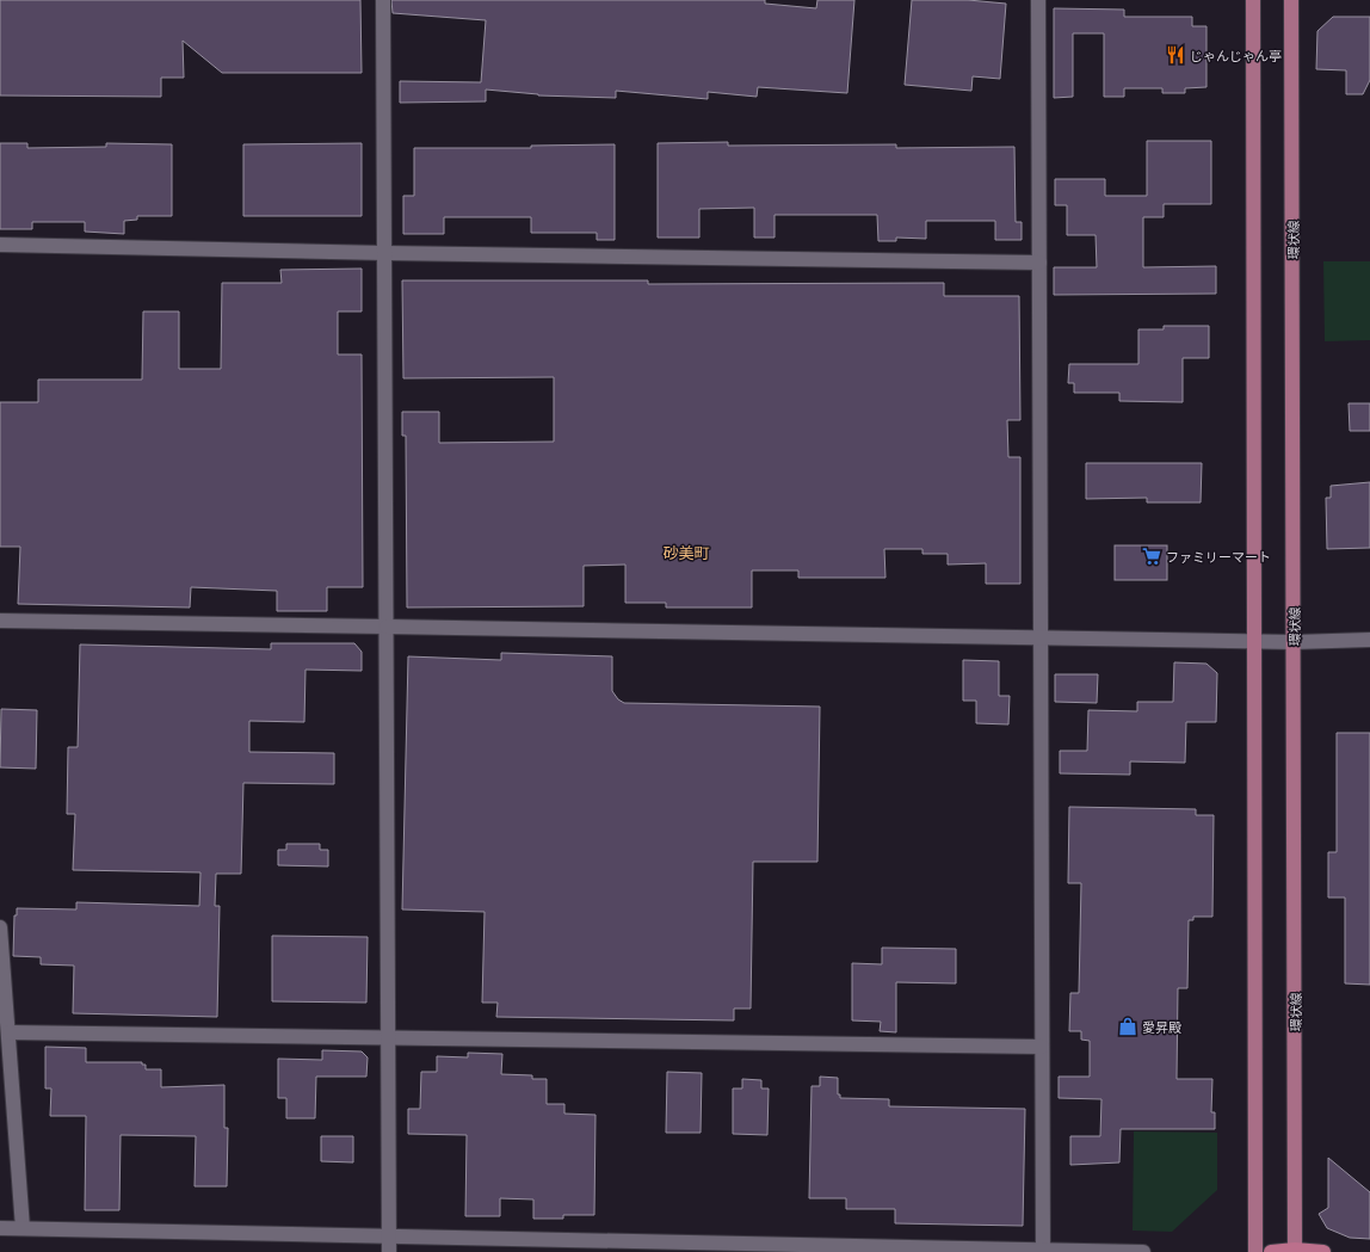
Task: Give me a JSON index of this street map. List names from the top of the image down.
{
  "streets": {
    "main road": ["環状線"]
  },
  "districts": ["砂美町"],
  "places": {
    "restaurant": ["じゃんじゃん亭"],
    "supermarket": ["ファミリーマート"],
    "shop": ["愛昇殿"]
  }
}
